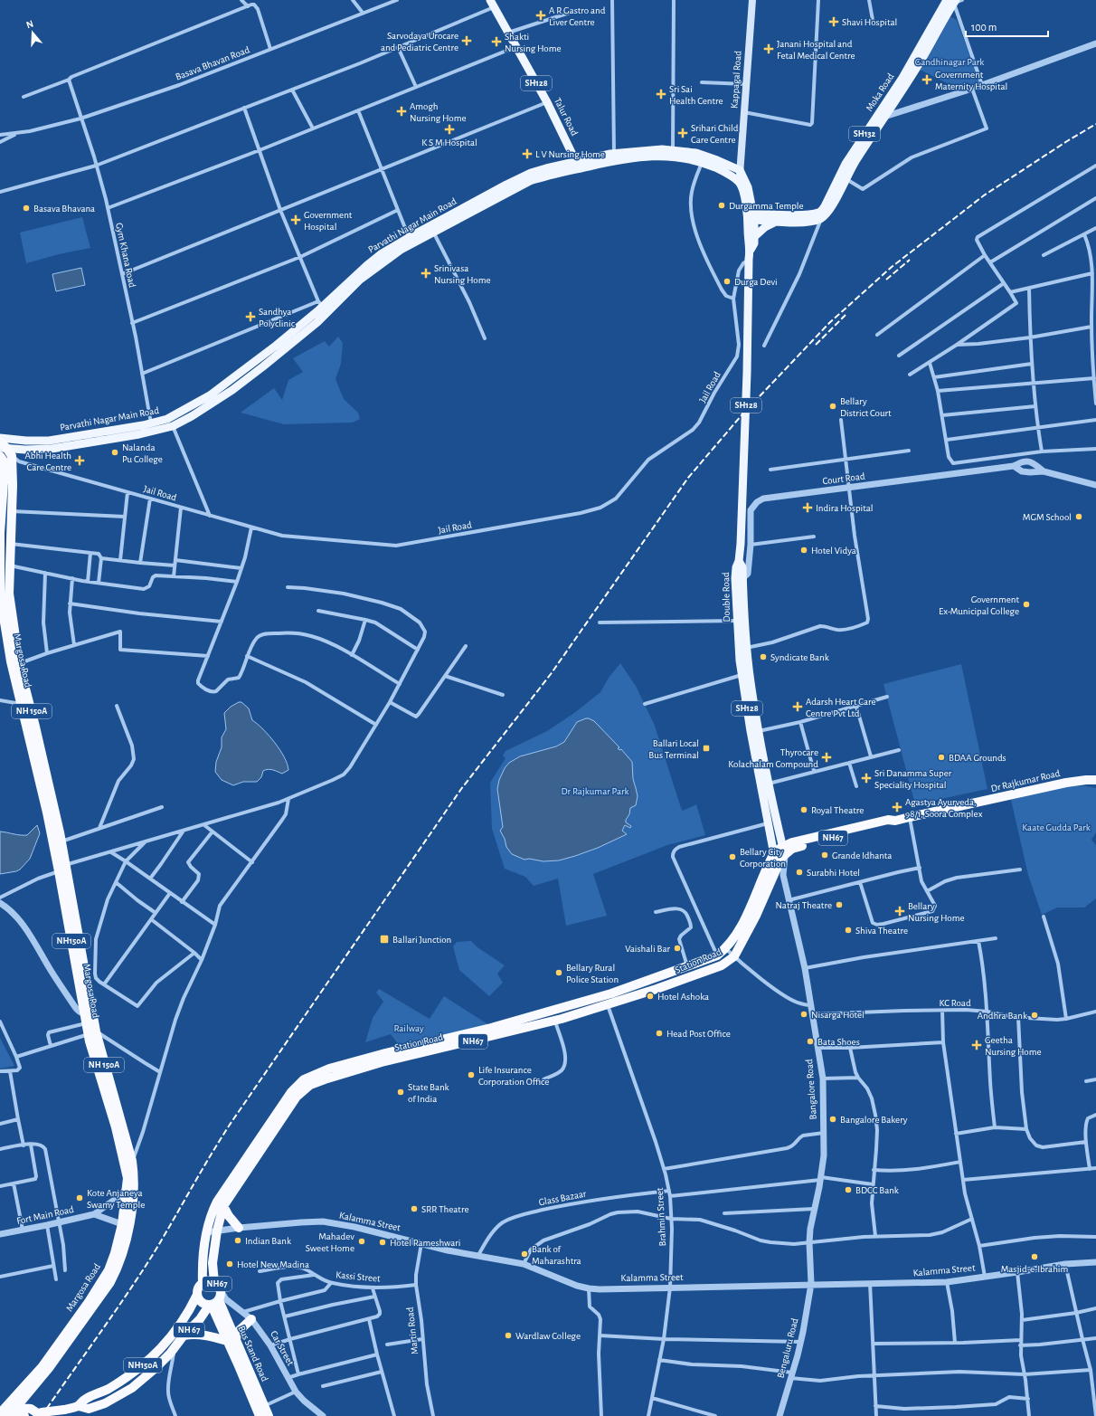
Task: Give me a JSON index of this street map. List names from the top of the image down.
{
  "streets": {
    "highway": [
      "Margosa Road",
      "NH 150A",
      "Dr Rajkumar Road",
      "NH67",
      "NH150A",
      "Station Road",
      "NH 67",
      "Bus Stand Road"
    ],
    "main road": [
      "Kappagal Road",
      "SH128",
      "Moka Road",
      "Talur Road",
      "SH132",
      "Parvathi Nagar Main Road",
      "Double Road"
    ],
    "street": [
      "Basava Bhavan Road",
      "Gym Khana Road",
      "Jail Road",
      "Court Road",
      "KC Road",
      "Bangalore Road",
      "Glass Bazaar",
      "Fort Main Road",
      "Brahmin Street",
      "Kalamma Street",
      "Kassi Street",
      "Martin Road",
      "Car Street",
      "Bengaluru Road"
    ]
  },
  "crossings": [
    ["Basava Bhavan Road", "Gym Khana Road"],
    ["Kappagal Road", "SH128"],
    ["Kappagal Road", "Parvathi Nagar Main Road"],
    ["SH128", "Moka Road"],
    ["SH128", "Jail Road"],
    ["SH128", "Double Road"],
    ["SH128", "NH67"],
    ["SH128", "Station Road"],
    ["SH128", "Bangalore Road"],
    ["Talur Road", "Parvathi Nagar Main Road"],
    ["Parvathi Nagar Main Road", "Gym Khana Road"],
    ["Jail Road", "Margosa Road"],
    ["Court Road", "Double Road"],
    ["Double Road", "Dr Rajkumar Road"],
    ["Double Road", "NH67"],
    ["Double Road", "Bangalore Road"],
    ["Margosa Road", "NH150A"],
    ["Margosa Road", "Fort Main Road"],
    ["Dr Rajkumar Road", "NH67"],
    ["Dr Rajkumar Road", "Bangalore Road"],
    ["NH67", "NH150A"],
    ["NH67", "Station Road"],
    ["NH67", "Bangalore Road"],
    ["NH67", "Brahmin Street"],
    ["NH67", "NH 67"],
    ["NH67", "Car Street"],
    ["NH67", "Bus Stand Road"],
    ["NH150A", "NH 67"],
    ["Station Road", "Bangalore Road"],
    ["Station Road", "Brahmin Street"],
    ["Station Road", "Kalamma Street"],
    ["Station Road", "NH 67"],
    ["Station Road", "Car Street"],
    ["Station Road", "Bus Stand Road"],
    ["KC Road", "Bangalore Road"],
    ["Bangalore Road", "Kalamma Street"],
    ["Bangalore Road", "Bengaluru Road"],
    ["Glass Bazaar", "Brahmin Street"],
    ["Glass Bazaar", "Kalamma Street"],
    ["Brahmin Street", "Kalamma Street"],
    ["Kalamma Street", "Martin Road"],
    ["Kalamma Street", "Bengaluru Road"],
    ["Kassi Street", "Martin Road"],
    ["NH 67", "Car Street"],
    ["NH 67", "Bus Stand Road"],
    ["Car Street", "Bus Stand Road"]
  ],
  "parks": [
    "Gandhinagar Park",
    "Dr Rajkumar Park",
    "Kaate Gudda Park",
    "Railway"
  ],
  "places": {
    "health": [
      "A R Gastro and Liver Centre",
      "Shavi Hospital",
      "Sarvodaya Urocare and Pediatric Centre",
      "Shakti Nursing Home",
      "Janani Hospital and Fetal Medical Centre",
      "Government Maternity Hospital",
      "Sri Sai Health Centre",
      "Amogh Nursing Home",
      "K S M Hospital",
      "Srihari Child Care Centre",
      "L V Nursing Home",
      "Government Hospital",
      "Srinivasa Nursing Home",
      "Sandhya Polyclinic",
      "Abhi Health Care Centre",
      "Indira Hospital",
      "Adarsh Heart Care Centre Pvt Ltd",
      "Thyrocare Kolachalam Compound",
      "Sri Danamma Super Speciality Hospital",
      "Agastya Ayurveda, 98/1, Soora Complex",
      "Bellary Nursing Home",
      "Geetha Nursing Home"
    ],
    "other": [
      "Durgamma Temple",
      "Basava Bhavana",
      "Durga Devi",
      "Bellary District Court",
      "Nalanda Pu College",
      "MGM School",
      "Hotel Vidya",
      "Government Ex-Municipal College",
      "Syndicate Bank",
      "BDAA Grounds",
      "Royal Theatre",
      "Grande Idhanta",
      "Bellary City Corporation",
      "Surabhi Hotel",
      "Natraj Theatre",
      "Shiva Theatre",
      "Vaishali Bar",
      "Bellary Rural Police Station",
      "Hotel Ashoka",
      "Nisarga Hotel",
      "Andhra Bank",
      "Head Post Office",
      "Bata Shoes",
      "Life Insurance Corporation Office",
      "State Bank of India",
      "Bangalore Bakery",
      "BDCC Bank",
      "Kote Anjaneya Swamy Temple",
      "SRR Theatre",
      "Indian Bank",
      "Mahadev Sweet Home",
      "Hotel Rameshwari",
      "Bank of Maharashtra",
      "Masjid-e-Ibrahim",
      "Hotel New Madina",
      "Wardlaw College"
    ],
    "transit": ["Ballari Local Bus Terminal", "Ballari Junction"]
  },
  "scale_bar": "100 m",
  "north": "top"
}
